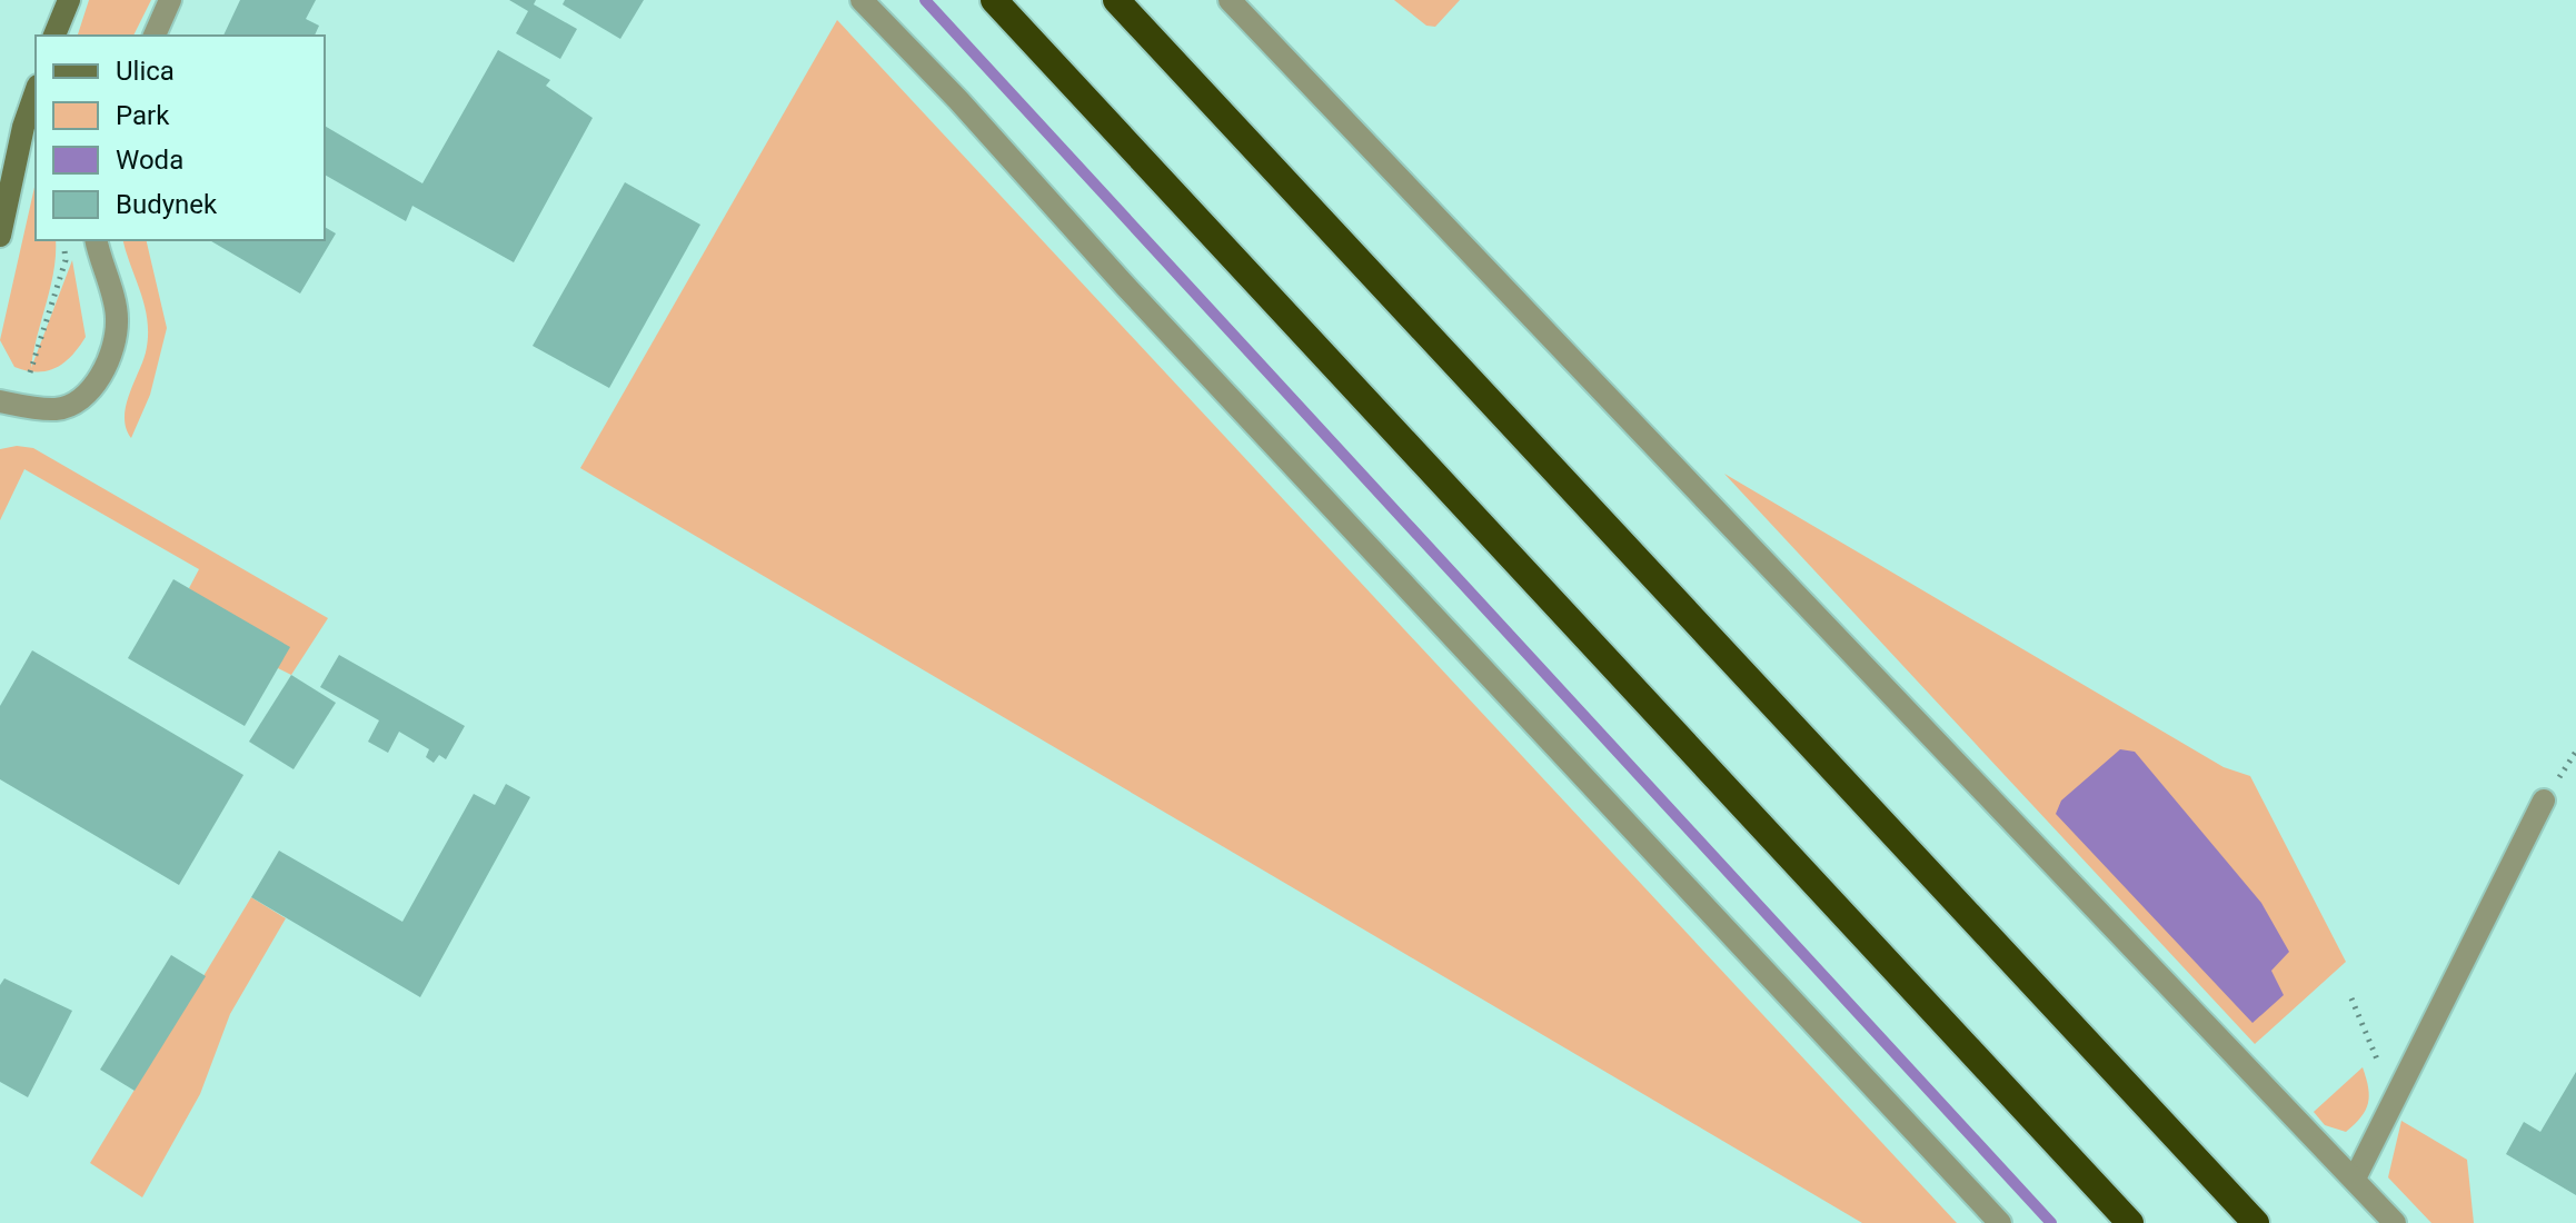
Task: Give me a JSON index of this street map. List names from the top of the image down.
{
  "legend": [
    "Ulica",
    "Park",
    "Woda",
    "Budynek"
  ]
}
